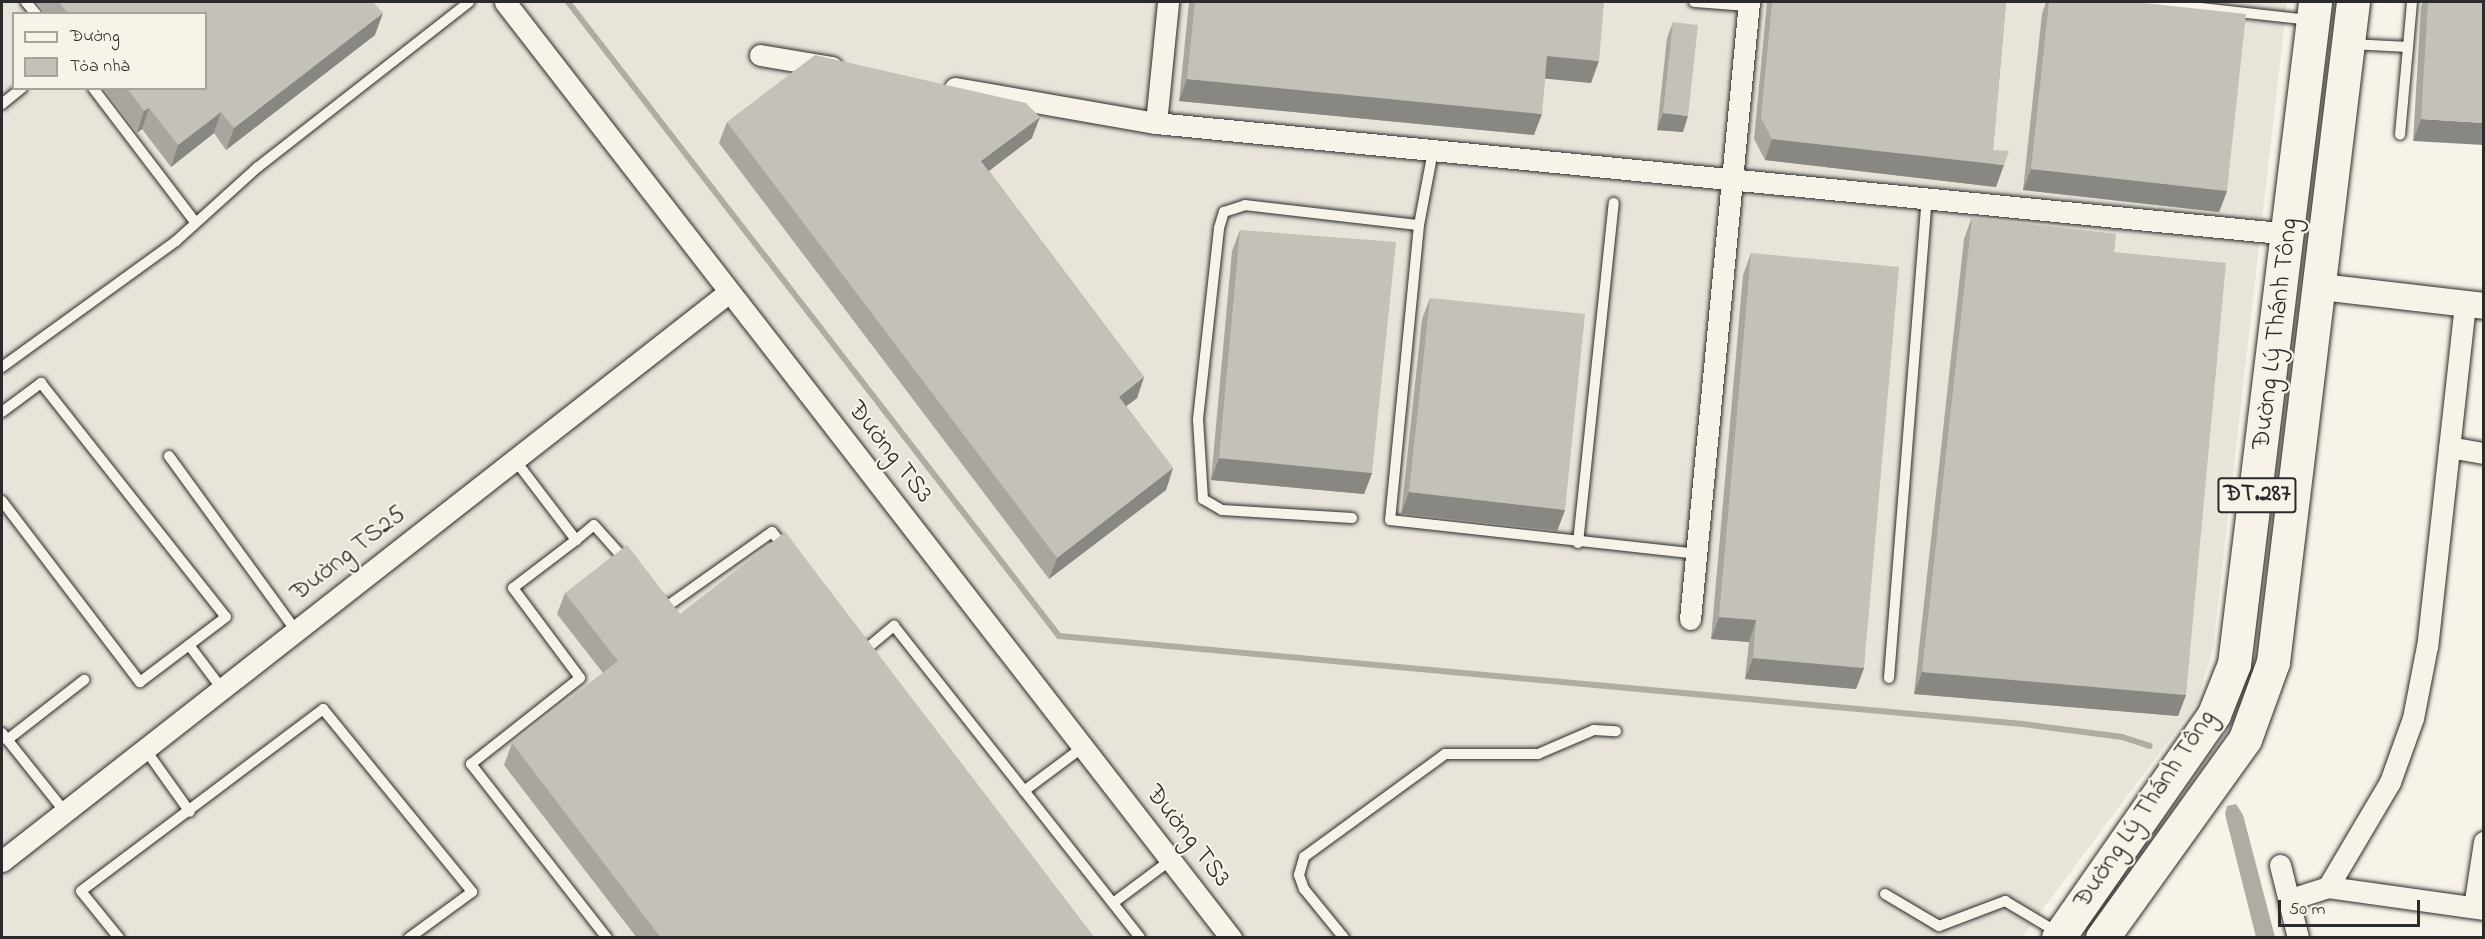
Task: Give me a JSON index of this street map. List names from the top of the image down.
{
  "streets": {
    "main road": ["Đường Lý Thánh Tông", "ĐT.287"],
    "street": ["Đường TS3", "Đường TS25"]
  },
  "crossings": [
    ["Đường TS3", "Đường TS25"]
  ],
  "legend": ["Đường", "Tòa nhà"],
  "scale_bar": "50 m"
}
